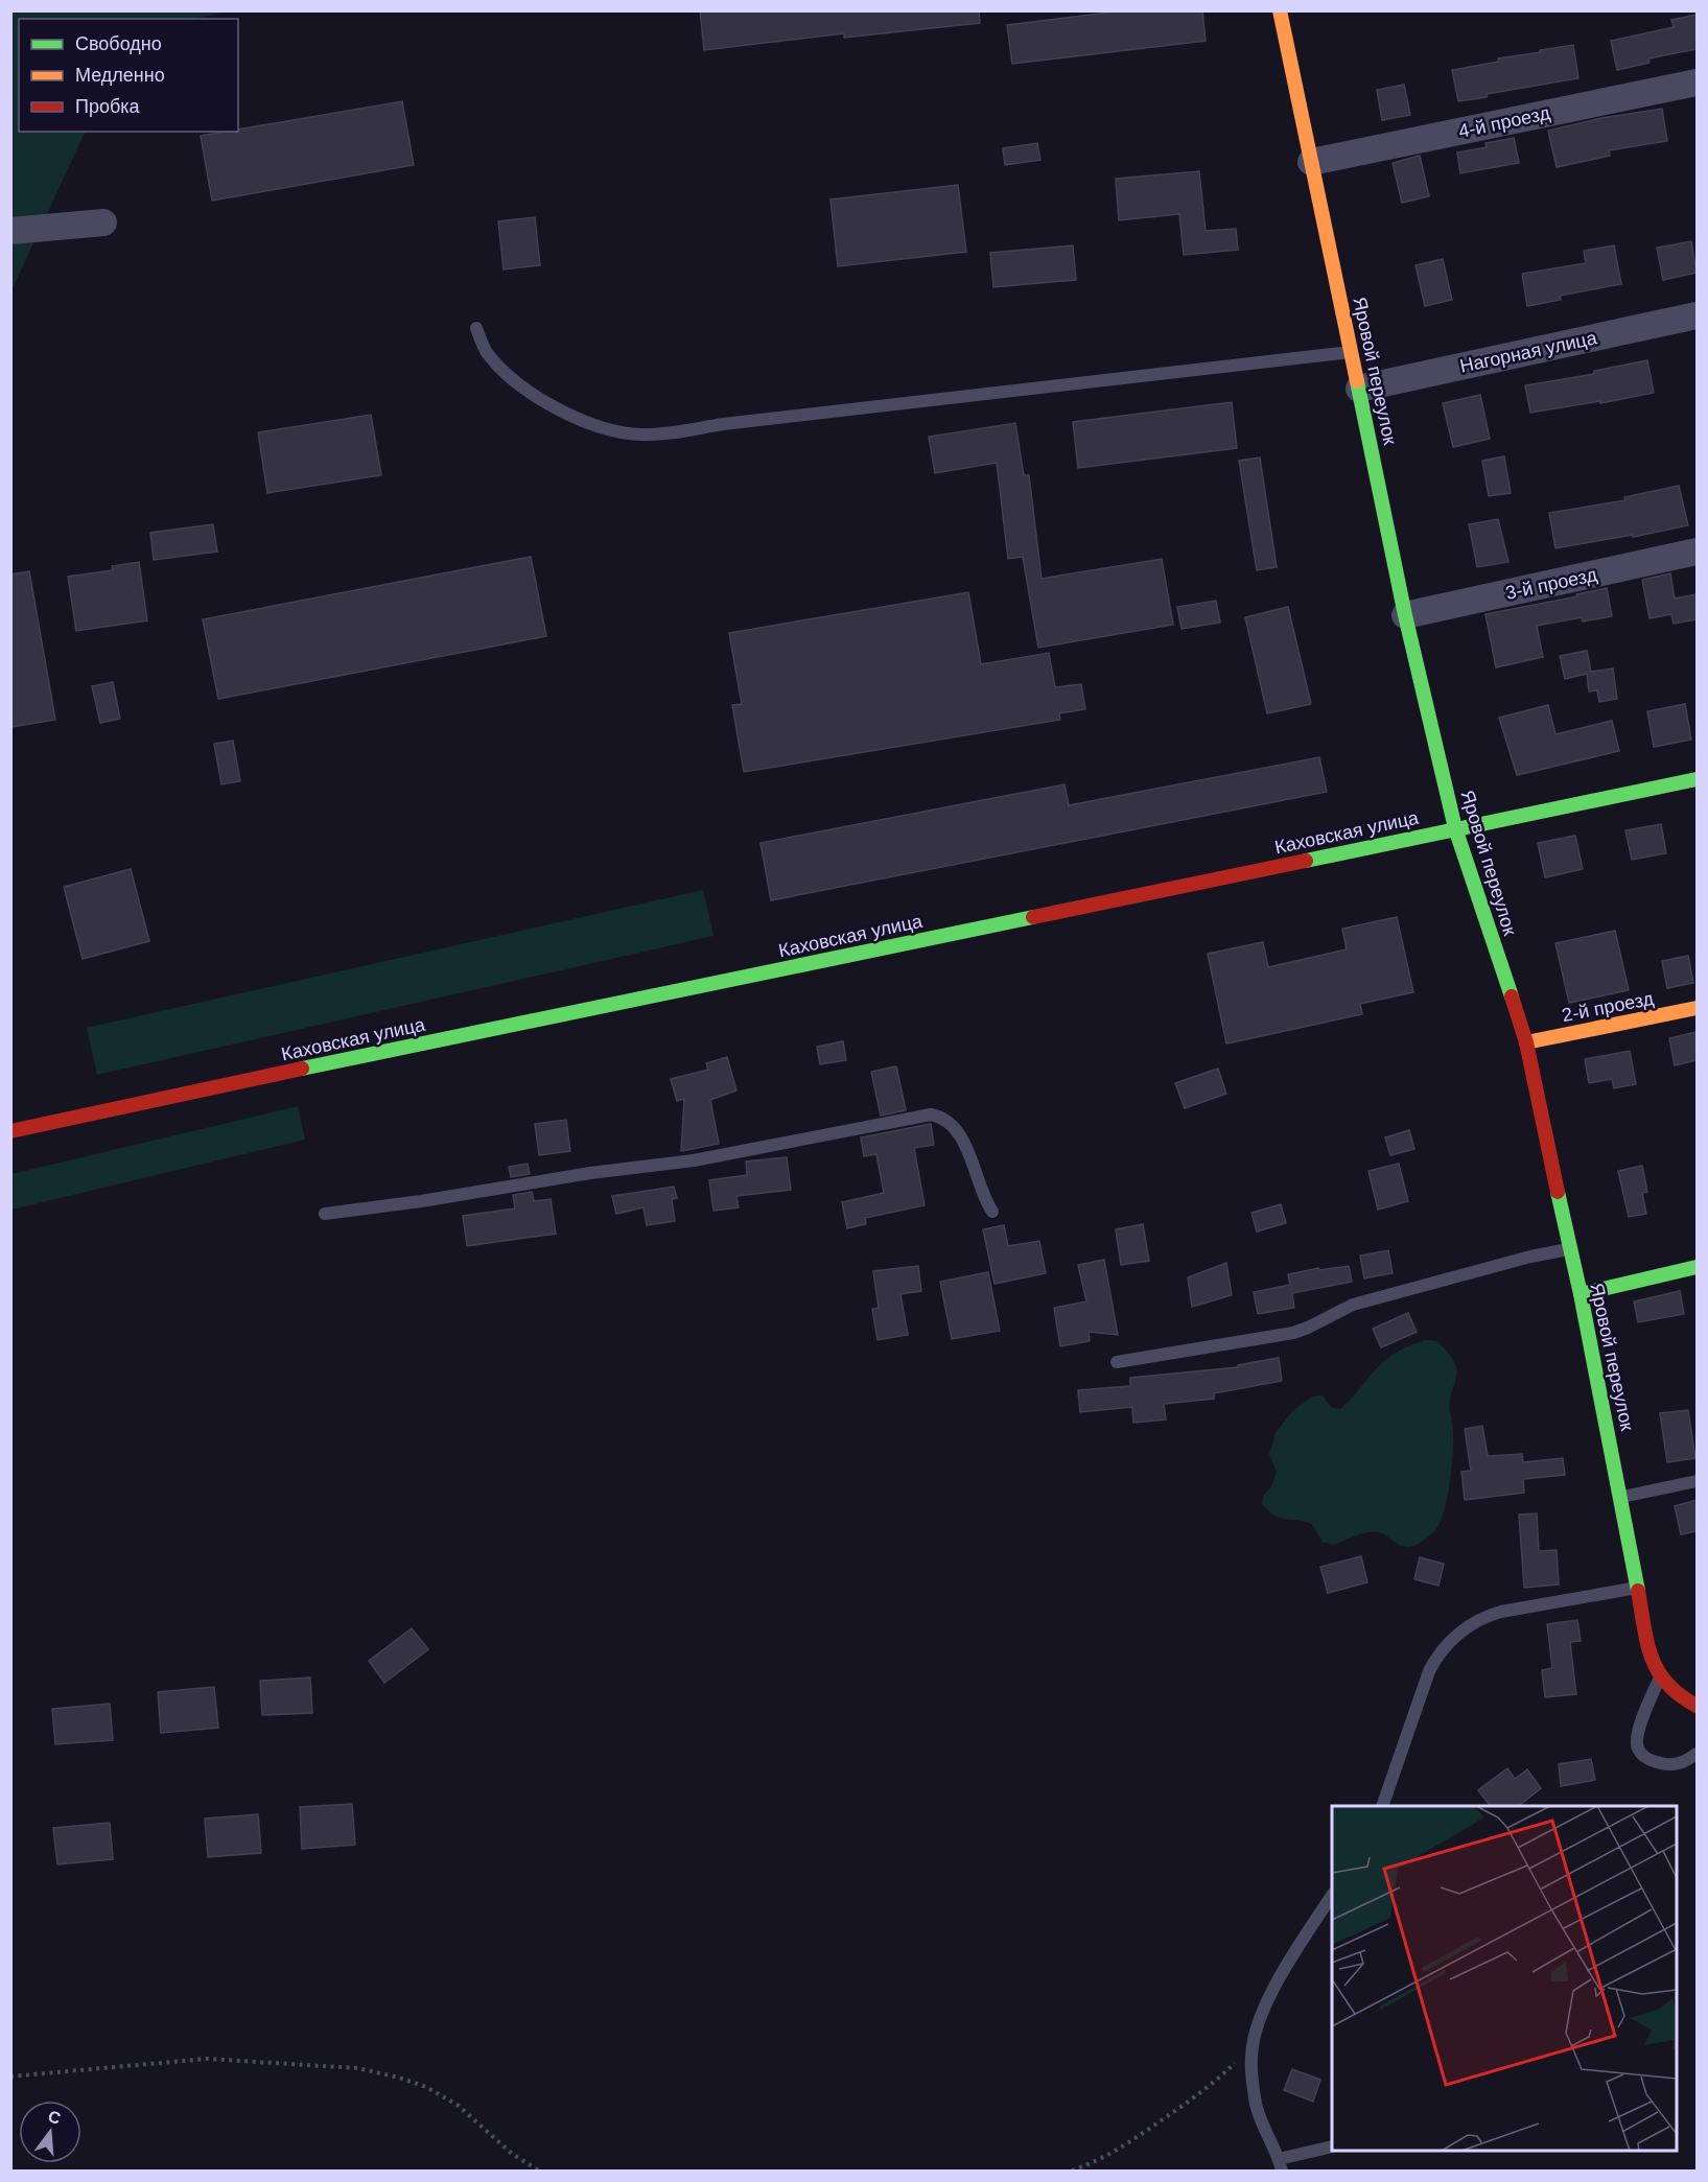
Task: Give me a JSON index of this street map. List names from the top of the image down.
{
  "streets": {
    "main road": ["Яровой переулок", "Каховская улица", "2-й проезд"],
    "street": ["4-й проезд", "Нагорная улица", "3-й проезд"]
  },
  "crossings": [
    ["4-й проезд", "Яровой переулок"],
    ["Нагорная улица", "Яровой переулок"],
    ["Яровой переулок", "3-й проезд"],
    ["Яровой переулок", "Каховская улица"],
    ["Яровой переулок", "2-й проезд"]
  ],
  "legend": ["Свободно", "Медленно", "Пробка"],
  "north": "top"
}
